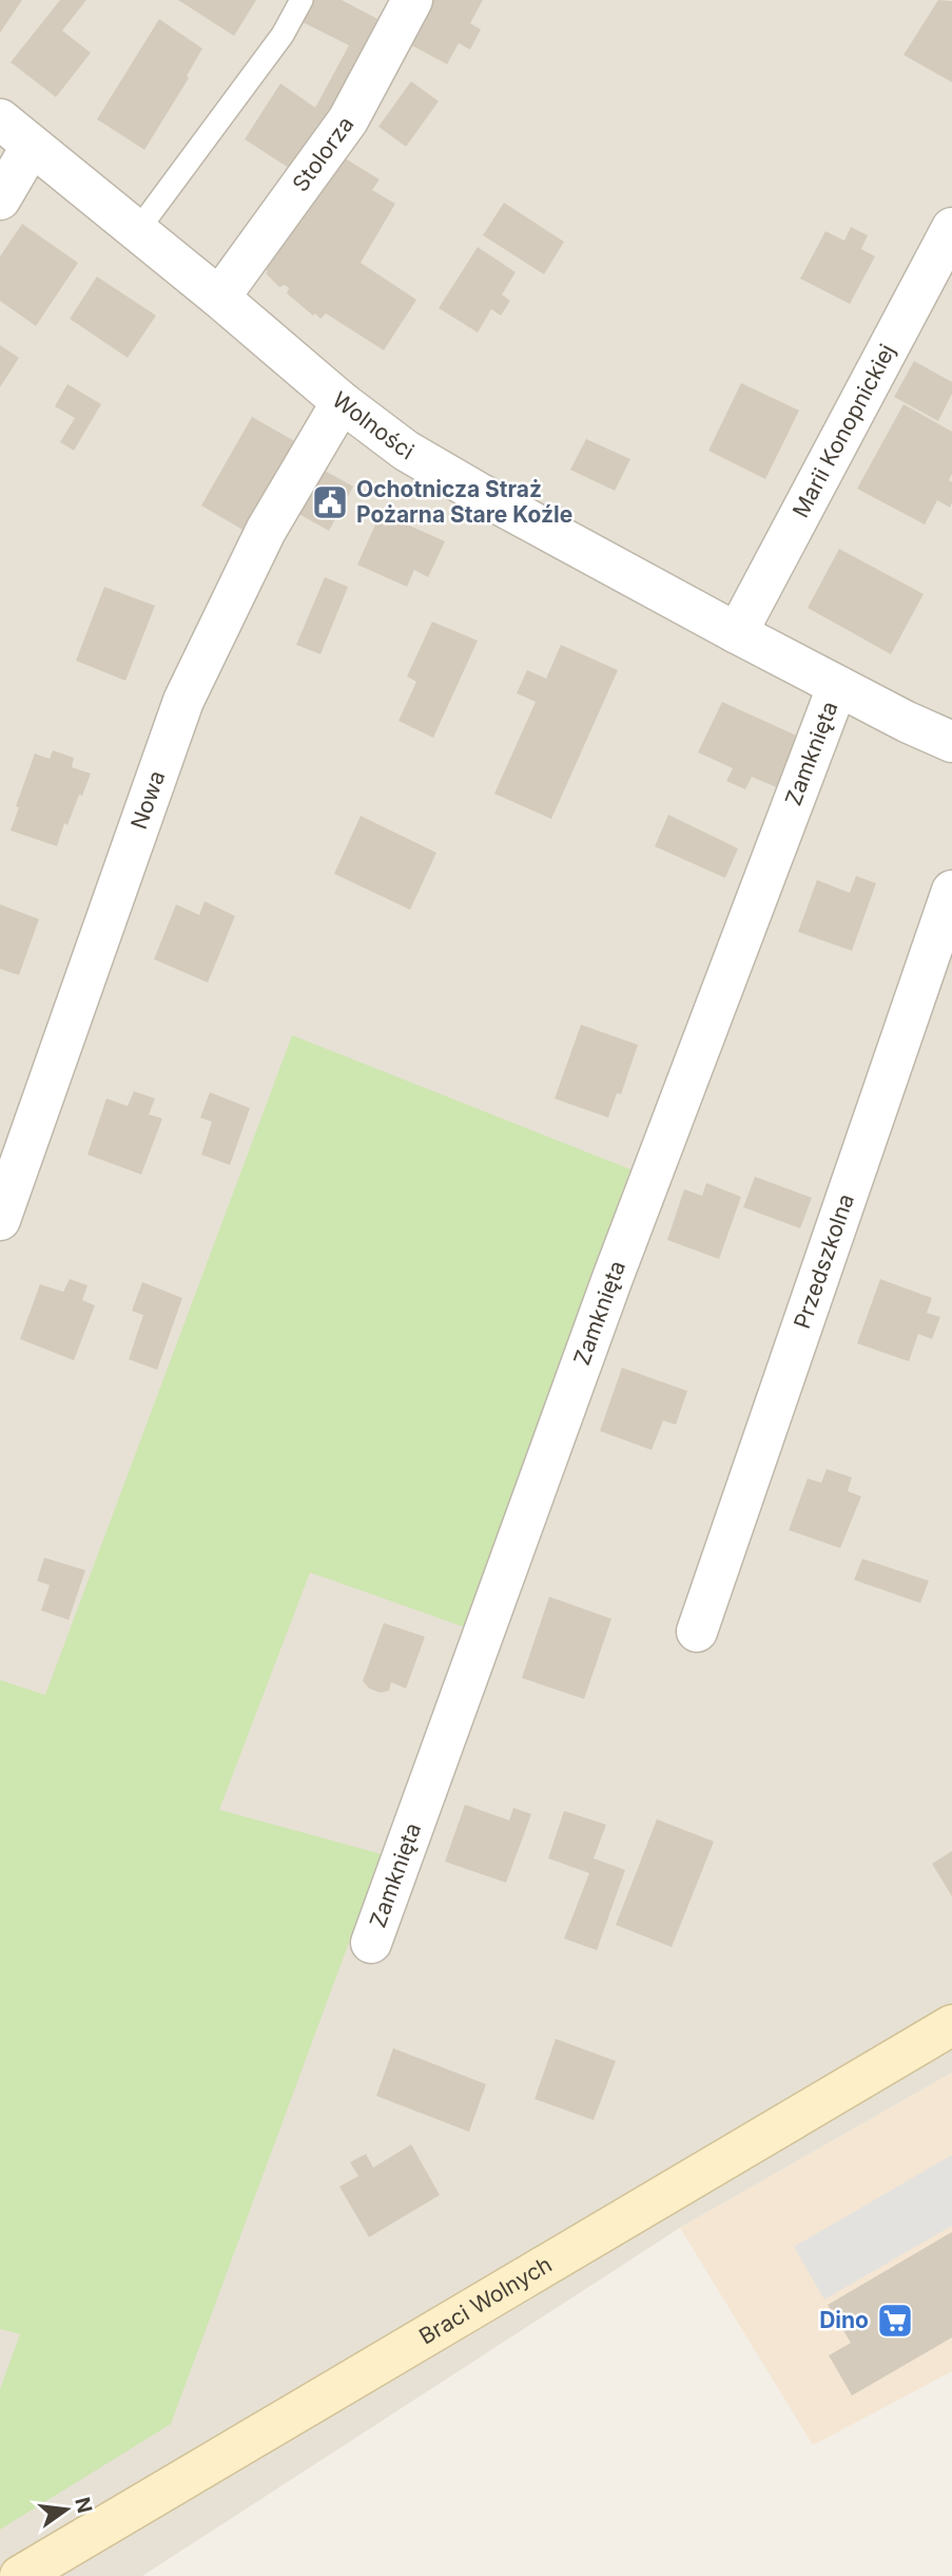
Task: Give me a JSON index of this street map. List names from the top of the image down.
{
  "streets": {
    "main road": ["Braci Wolnych"],
    "street": [
      "Stolorza",
      "Wolności",
      "Marii Konopnickiej",
      "Zamknięta",
      "Nowa",
      "Przedszkolna"
    ]
  },
  "crossings": [
    ["Stolorza", "Wolności"],
    ["Wolności", "Marii Konopnickiej"],
    ["Wolności", "Zamknięta"],
    ["Wolności", "Nowa"]
  ],
  "places": {
    "public building": ["Ochotnicza Straż Pożarna Stare Koźle"],
    "supermarket": ["Dino"]
  },
  "north": "right"
}
